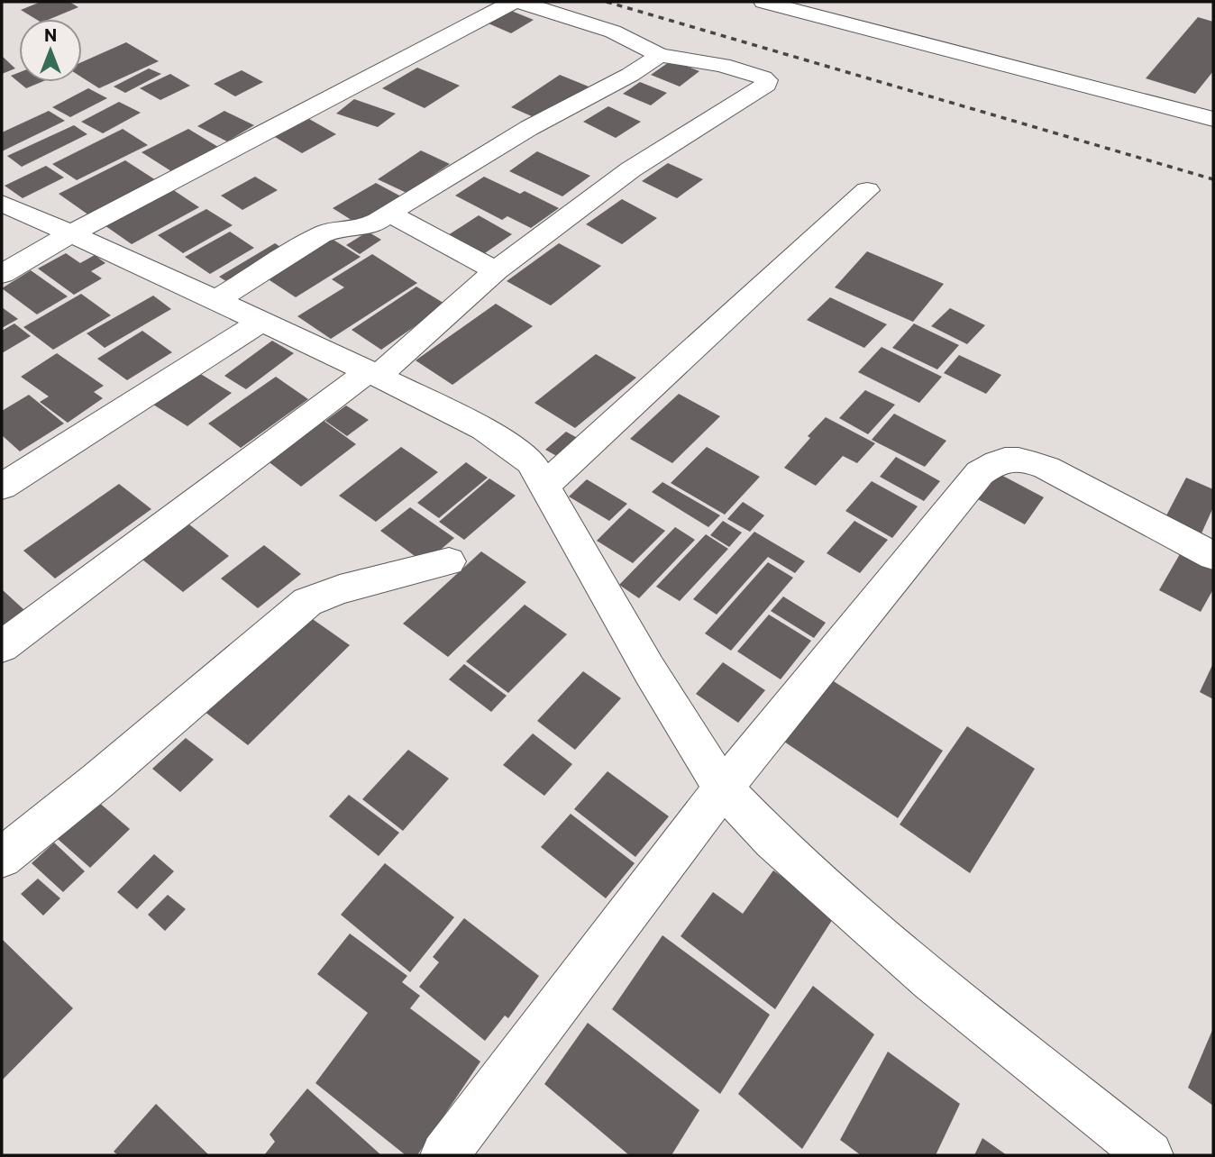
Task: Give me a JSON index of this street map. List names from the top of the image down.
{
  "north": "top"
}
